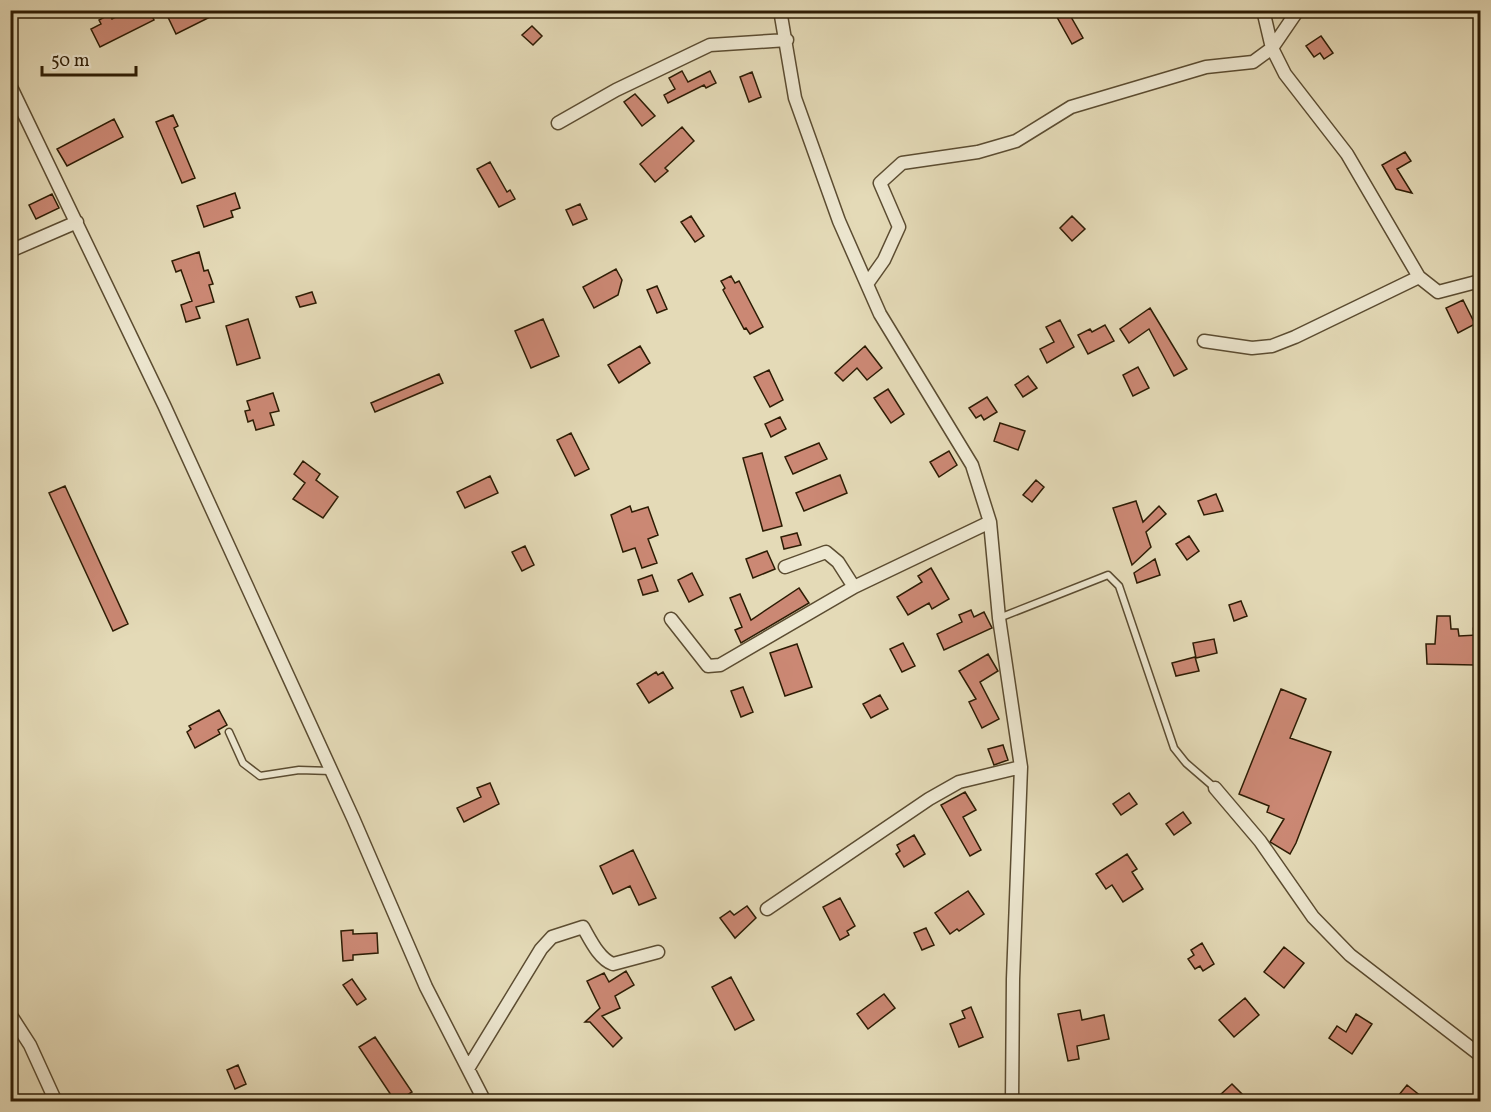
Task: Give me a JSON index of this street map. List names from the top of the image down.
{
  "scale_bar": "50 m"
}
